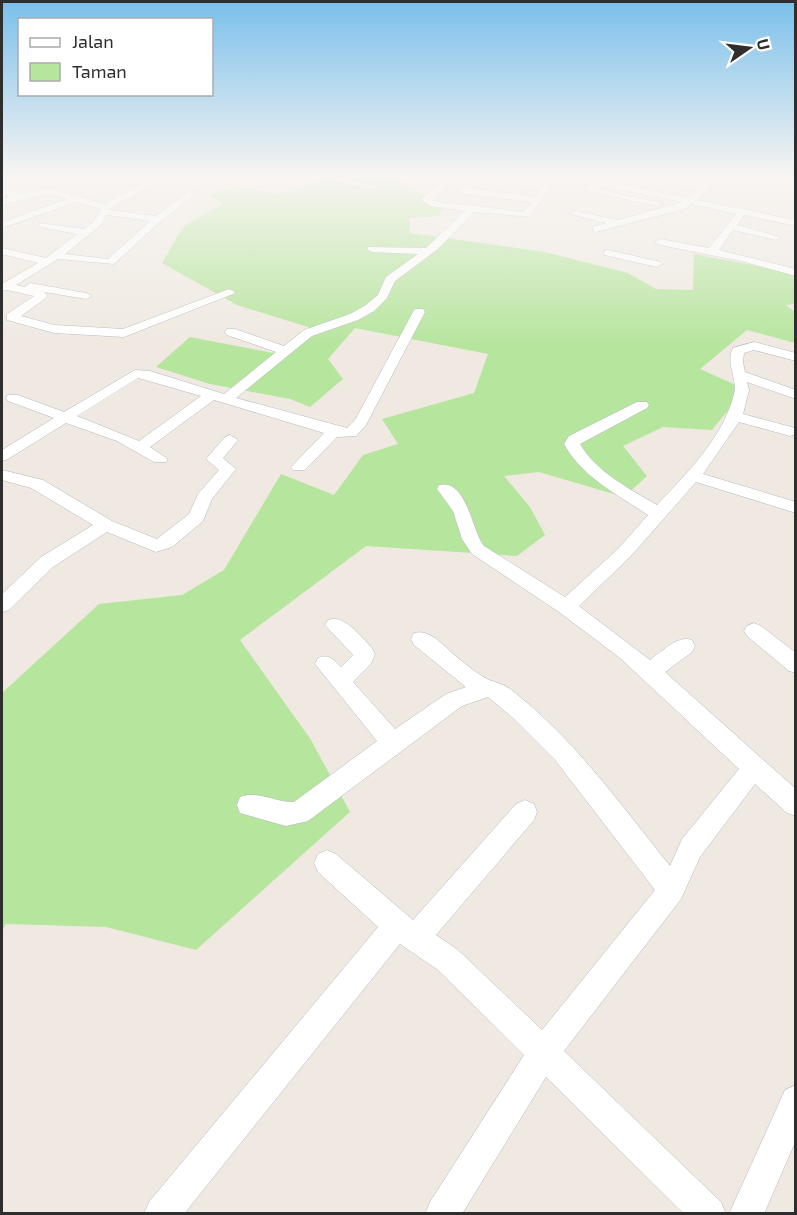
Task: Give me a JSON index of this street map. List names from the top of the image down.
{
  "legend": ["Jalan", "Taman"],
  "north": "right"
}
